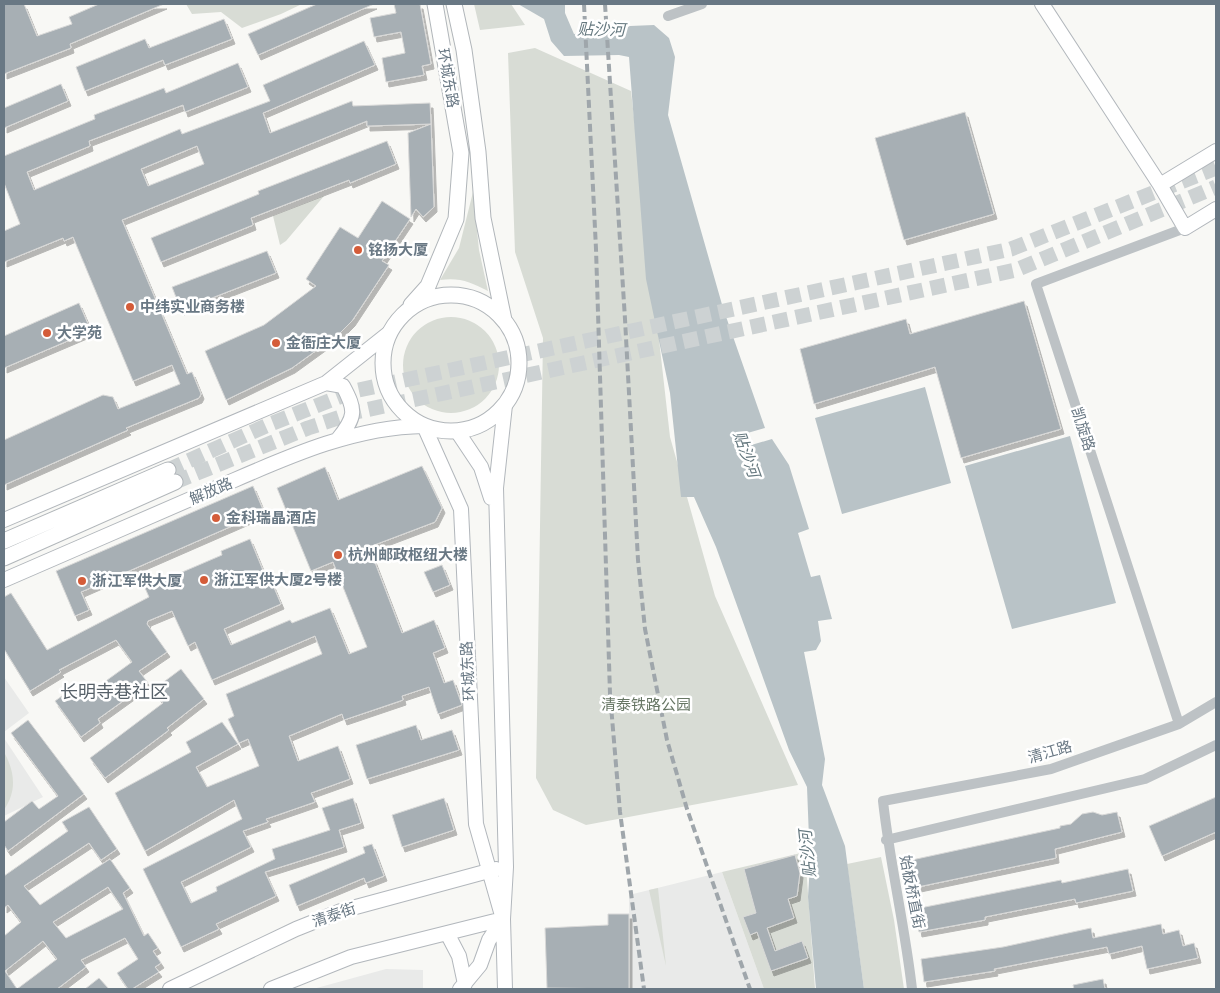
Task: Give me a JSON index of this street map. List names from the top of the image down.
{
  "streets": {
    "main road": ["环城东路", "解放路", "清泰街"],
    "street": ["凯旋路", "清江路", "始板桥直街"]
  },
  "crossings": [
    ["环城东路", "解放路"],
    ["环城东路", "清泰街"],
    ["凯旋路", "清江路"],
    ["清江路", "始板桥直街"]
  ],
  "districts": ["长明寺巷社区"],
  "water": ["贴沙河"],
  "parks": ["清泰铁路公园"],
  "places": [
    "铭扬大厦",
    "中纬实业商务楼",
    "大学苑",
    "金衙庄大厦",
    "金科瑞晶酒店",
    "杭州邮政枢纽大楼",
    "浙江军供大厦2号楼",
    "浙江军供大厦"
  ]
}
